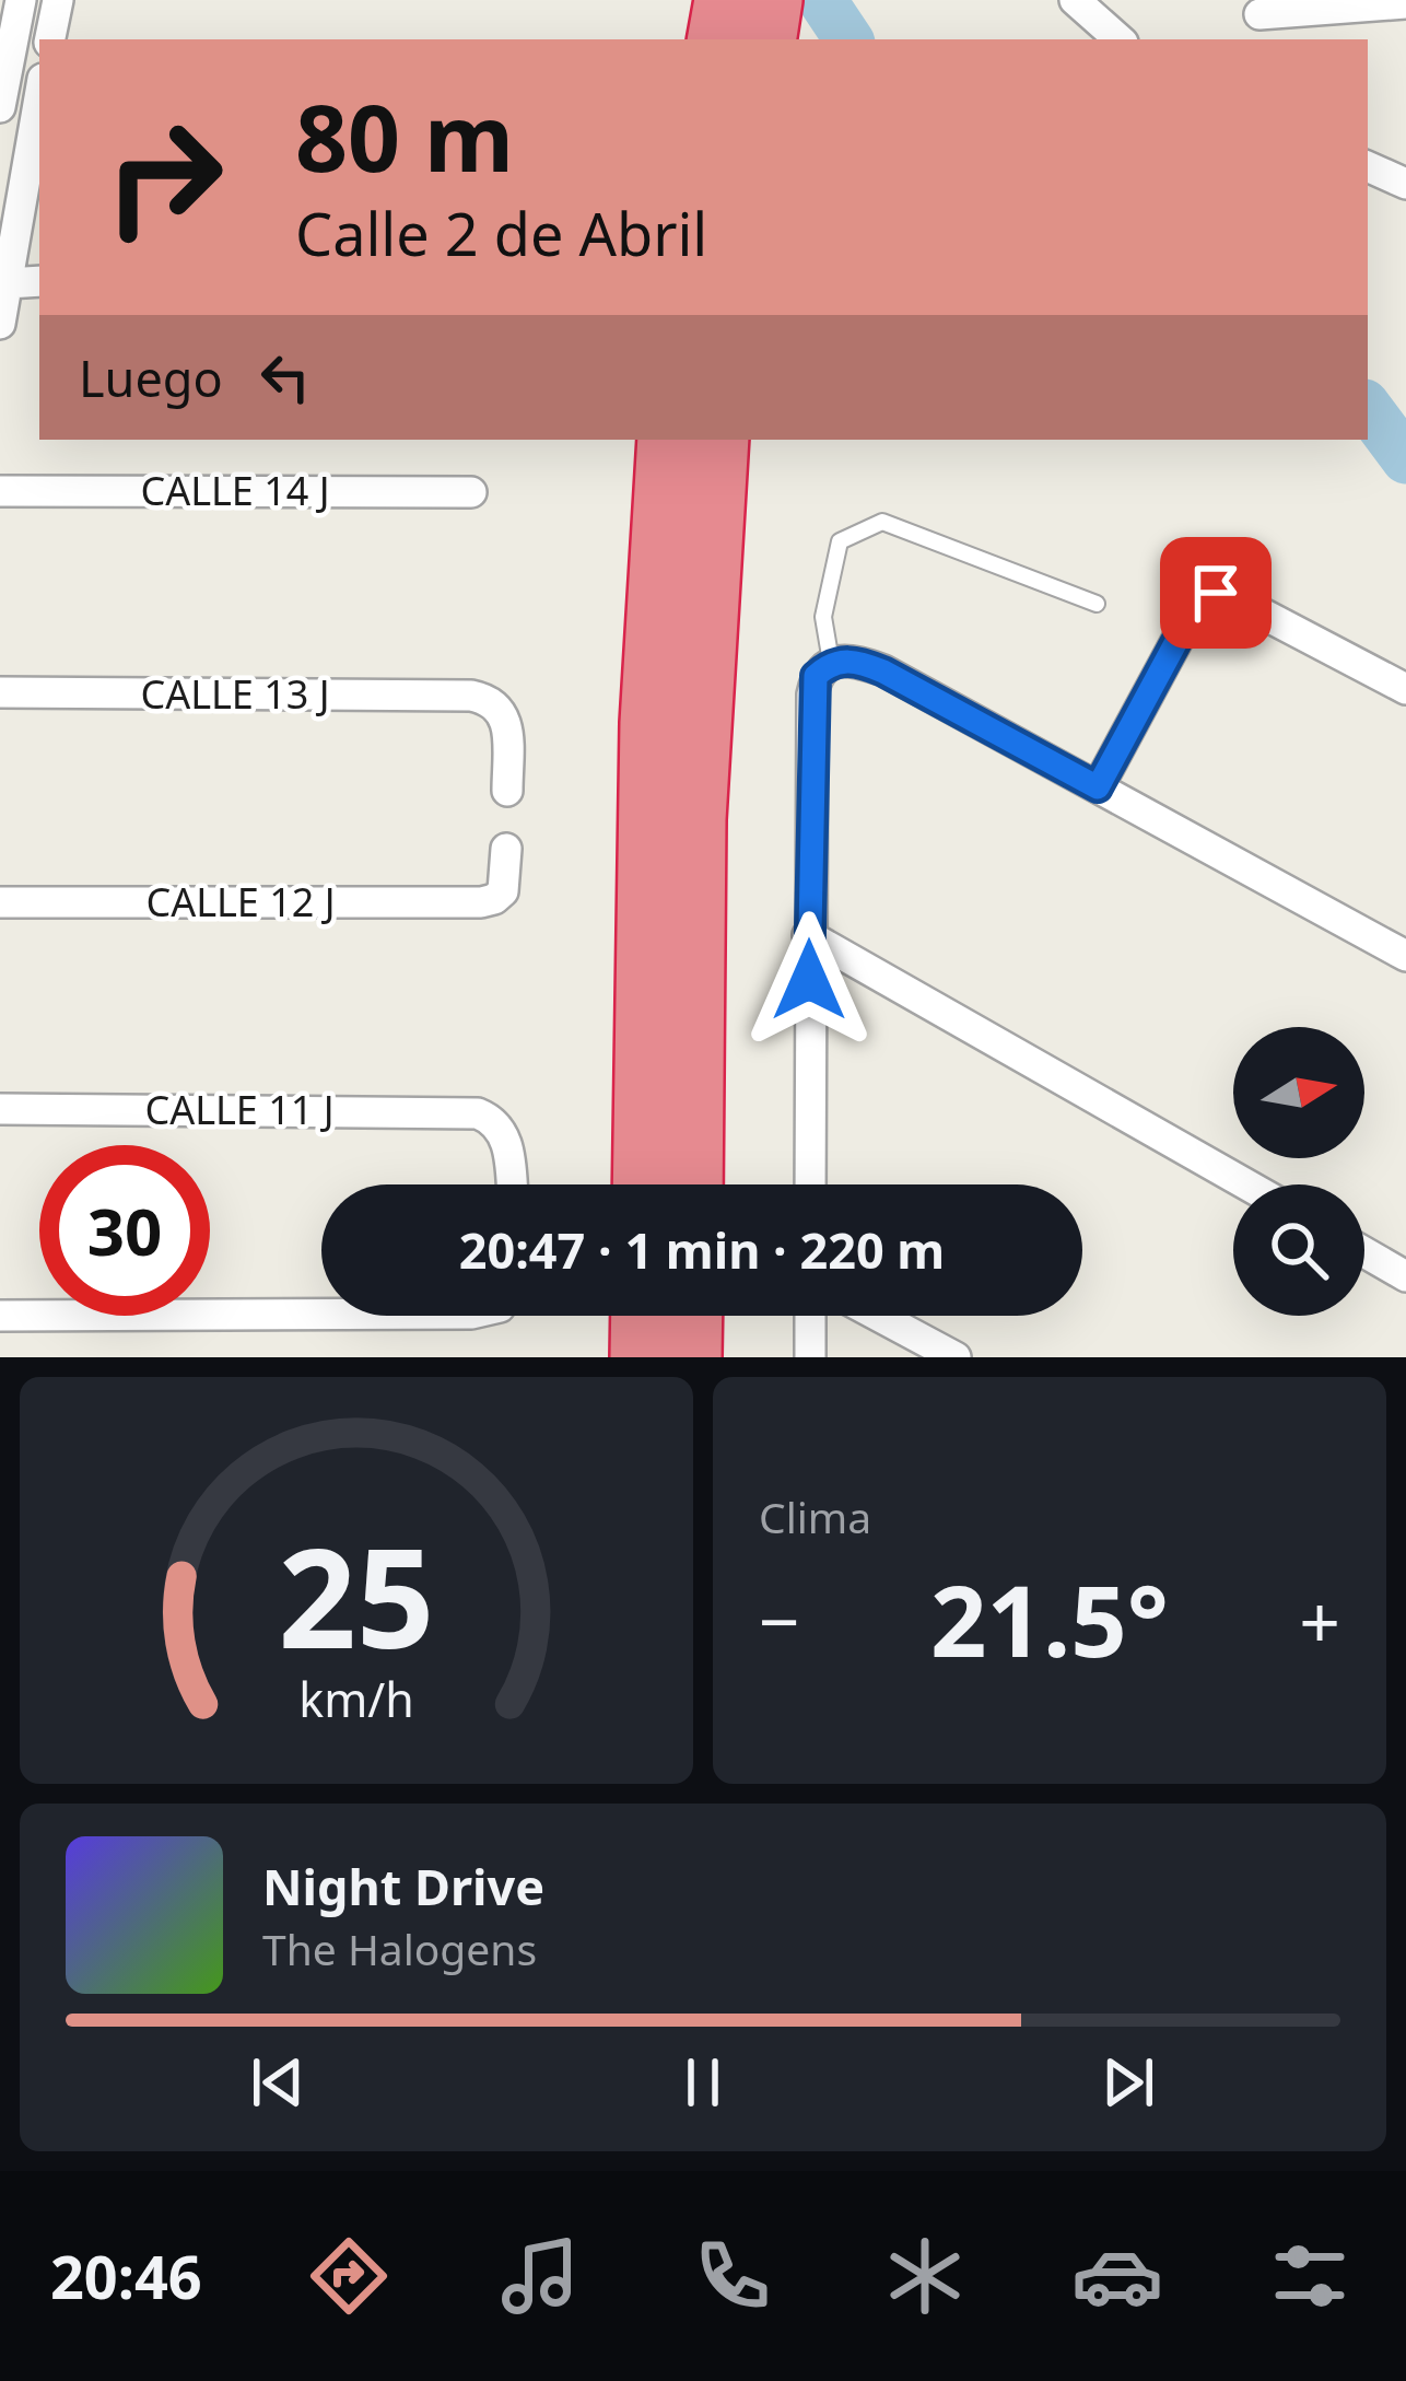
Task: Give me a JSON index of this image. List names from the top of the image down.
{
  "streets": {
    "street": [
      "CALLE 14 J",
      "CALLE 13 J",
      "CALLE 12 J",
      "CALLE 11 J"
    ]
  },
  "north": "right",
  "page": {
    "turn": ["80 m", "Calle 2 de Abril"],
    "then": "Luego",
    "limit": "30",
    "trip": "20:47 · 1 min · 220 m",
    "tile": "Clima",
    "heat": ["−", "21.5°", "+"],
    "song": ["Night Drive", "The Halogens"],
    "tabs": "20:46",
    "gauge": ["25", "km/h"]
  }
}
